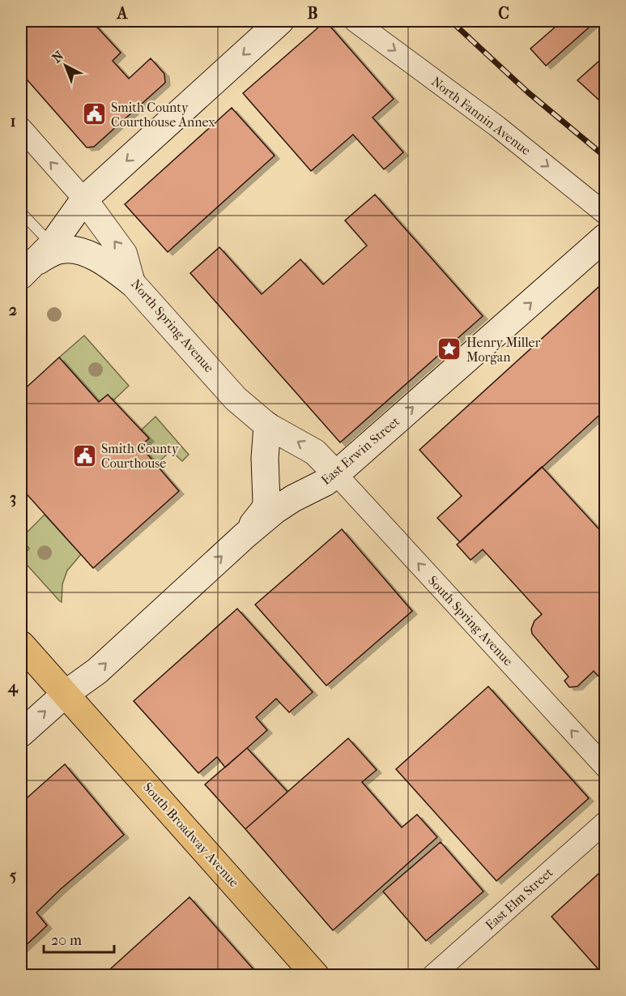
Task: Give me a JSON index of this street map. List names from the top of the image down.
{
  "streets": {
    "main road": ["East Erwin Street", "South Broadway Avenue"],
    "street": [
      "North Fannin Avenue",
      "North Spring Avenue",
      "South Spring Avenue",
      "East Elm Street"
    ]
  },
  "crossings": [
    ["North Spring Avenue", "East Erwin Street"],
    ["North Spring Avenue", "South Spring Avenue"],
    ["East Erwin Street", "South Spring Avenue"],
    ["East Erwin Street", "South Broadway Avenue"]
  ],
  "one_way": [
    "North Fannin Avenue",
    "North Spring Avenue",
    "East Erwin Street",
    "South Spring Avenue"
  ],
  "places": {
    "public building": ["Smith County Courthouse Annex", "Smith County Courthouse"],
    "place": ["Henry Miller Morgan"]
  },
  "scale_bar": "20 m",
  "north": "top left",
  "grid": {
    "columns": ["A", "B", "C"],
    "rows": [
      "1",
      "2",
      "3",
      "4",
      "5"
    ]
  }
}
